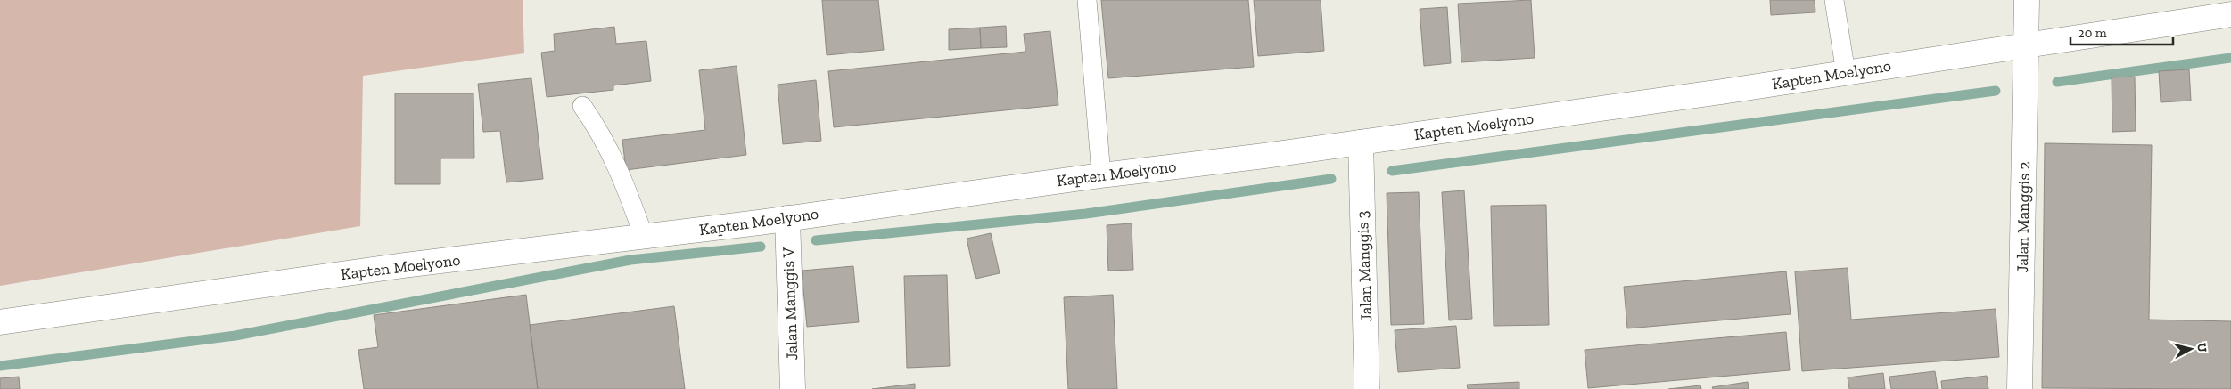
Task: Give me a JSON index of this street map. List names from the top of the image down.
{
  "streets": {
    "street": [
      "Kapten Moelyono",
      "Jalan Manggis 2",
      "Jalan Manggis 3",
      "Jalan Manggis V"
    ]
  },
  "crossings": [
    ["Kapten Moelyono", "Jalan Manggis 2"],
    ["Kapten Moelyono", "Jalan Manggis 3"],
    ["Kapten Moelyono", "Jalan Manggis V"]
  ],
  "scale_bar": "20 m",
  "north": "right"
}
